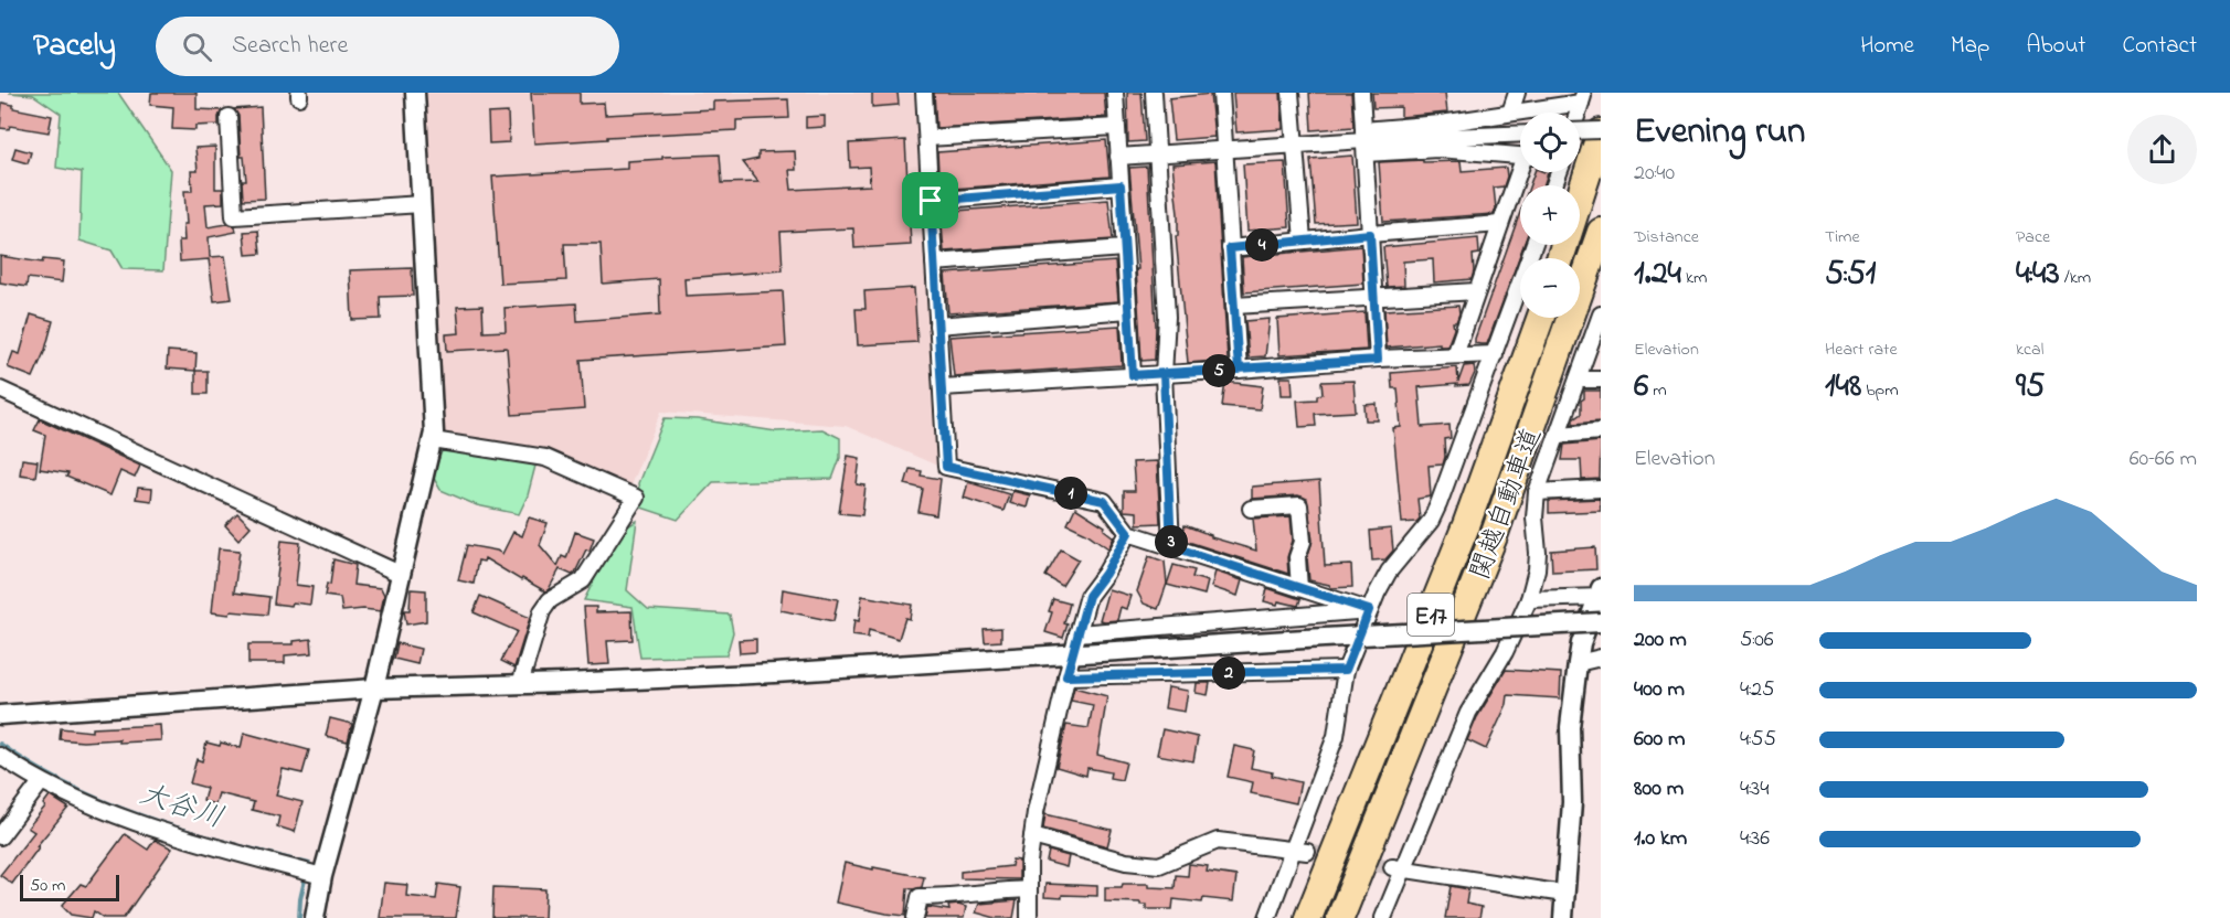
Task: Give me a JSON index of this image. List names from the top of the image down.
{
  "streets": {
    "highway": ["関越自動車道", "E17"]
  },
  "water": ["大谷川"],
  "scale_bar": "50 m",
  "page": {
    "header": "Pacely",
    "search": "Search here",
    "nav": [
      "Home",
      "Map",
      "About",
      "Contact"
    ],
    "heading": ["Evening run", "20:40"],
    "map_buttons": ["+", "−"],
    "stats": [
      ["Distance", "1.24 km"],
      ["Time", "5:51"],
      ["Pace", "4:43 /km"],
      ["Elevation", "6 m"],
      ["Heart rate", "148 bpm"],
      ["kcal", "95"]
    ],
    "pins": [
      "4",
      "5",
      "1",
      "3",
      "2"
    ],
    "chart": ["Elevation", "60–66 m"],
    "list": [
      {
        "name": "200 m",
        "note": "5:06"
      },
      {
        "name": "400 m",
        "note": "4:25"
      },
      {
        "name": "600 m",
        "note": "4:55"
      },
      {
        "name": "800 m",
        "note": "4:34"
      },
      {
        "name": "1.0 km",
        "note": "4:36"
      }
    ],
    "scale": "50 m"
  }
}
